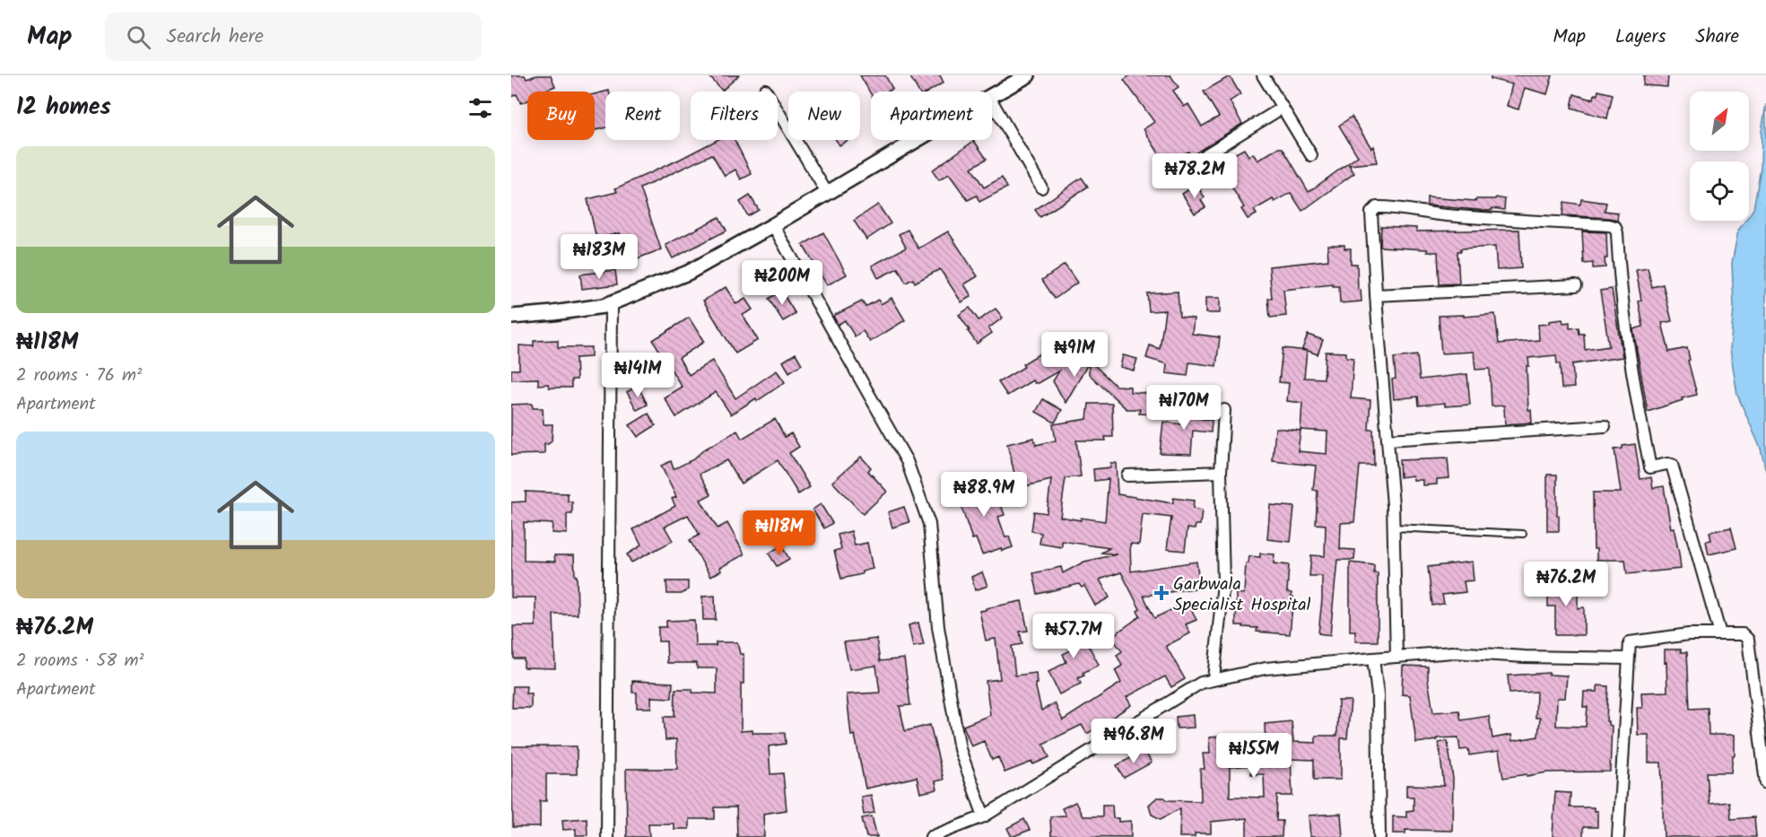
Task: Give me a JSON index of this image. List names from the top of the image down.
{
  "places": {
    "health": ["Garbwala Specialist Hospital"]
  },
  "north": "top right",
  "page": {
    "header": "Map",
    "search": "Search here",
    "nav": ["Map", "Layers", "Share"],
    "heading": "12 homes",
    "chip": [
      "Buy",
      "Rent",
      "Filters",
      "New",
      "Apartment"
    ],
    "list": [
      {
        "name": "₦118M",
        "note": "2 rooms · 76 m² · Apartment"
      },
      {
        "name": "₦76.2M",
        "note": "2 rooms · 58 m² · Apartment"
      }
    ],
    "price": [
      "₦78.2M",
      "₦183M",
      "₦200M",
      "₦91M",
      "₦141M",
      "₦170M",
      "₦88.9M",
      "₦118M",
      "₦76.2M",
      "₦57.7M",
      "₦96.8M",
      "₦155M"
    ]
  }
}
